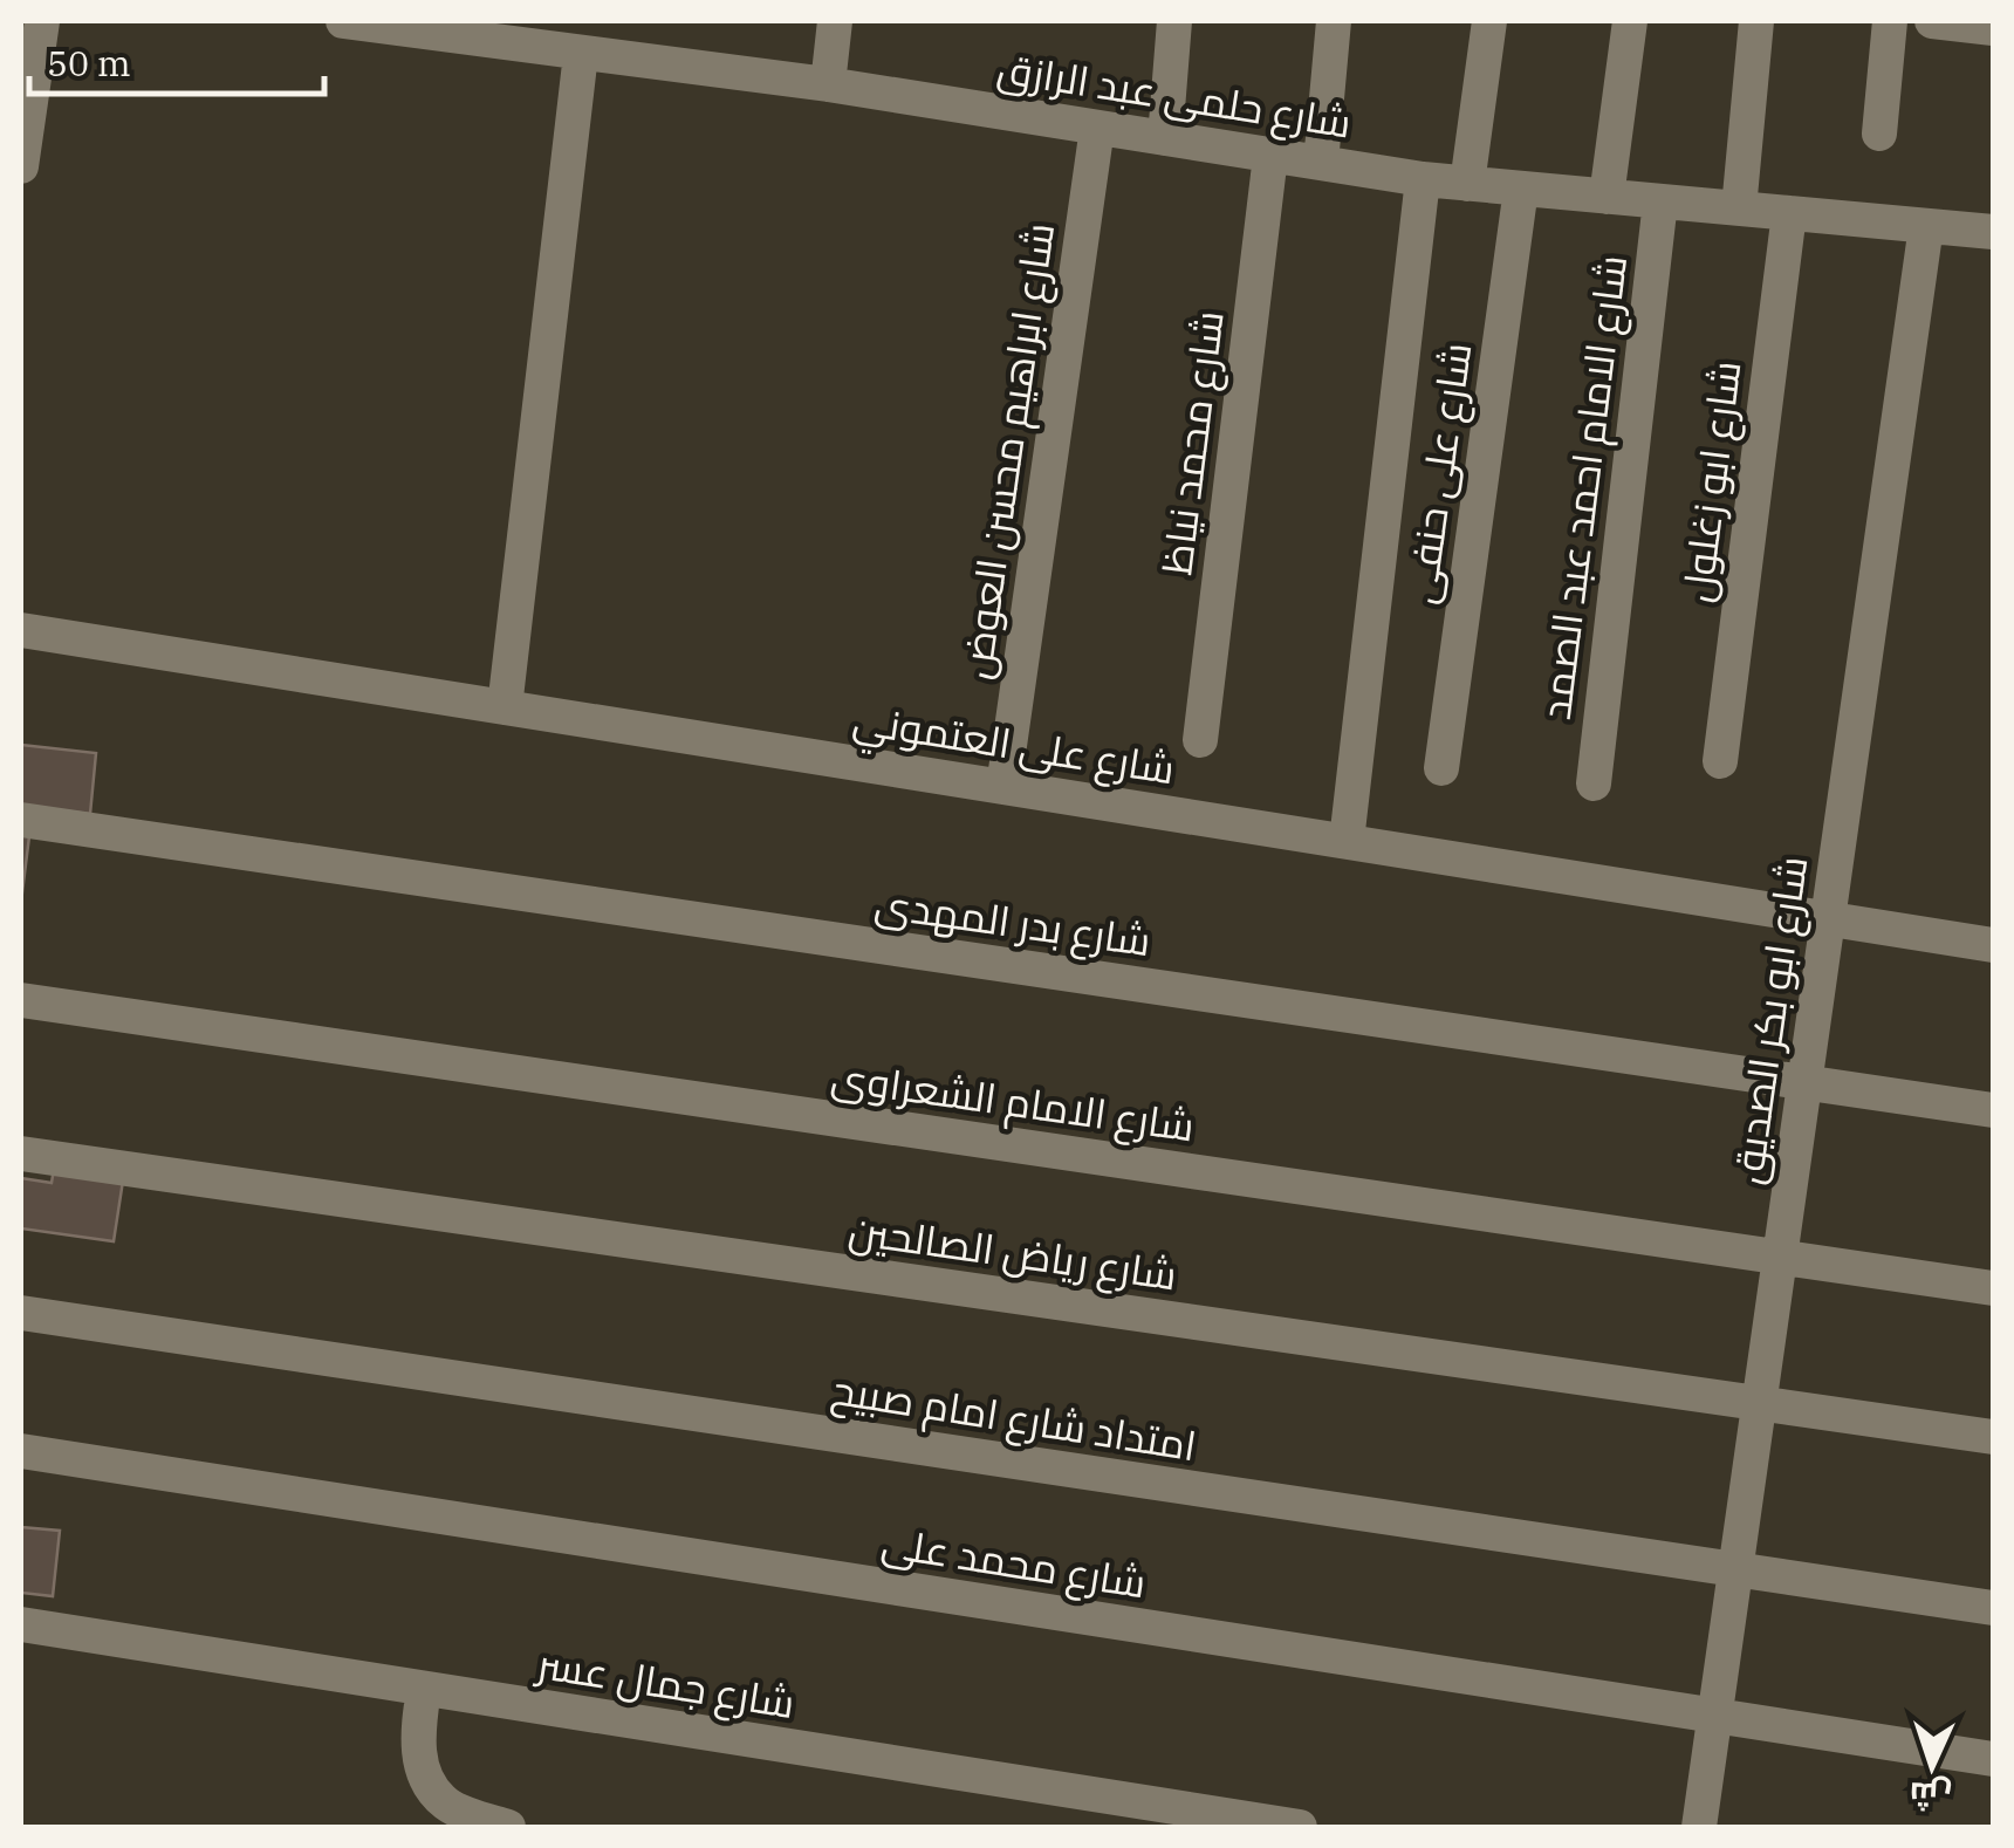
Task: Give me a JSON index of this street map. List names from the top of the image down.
{
  "streets": {
    "street": [
      "شارع حلمى عبد الرازق",
      "شارع محمد نياظ",
      "شارع ابراهيم محسن العوض",
      "شارع على حنفى",
      "شارع ابو زغلول",
      "شارع الامام احمد عبد الصمد",
      "شارع على العتموني",
      "شارع بدر المهدى",
      "شارع ابو بكر الصديق",
      "شارع الامام الشعراوى",
      "شارع رياض الصالحين",
      "امتداد شارع امام صبيح",
      "شارع محمد على",
      "شارع جمال عسر"
    ]
  },
  "crossings": [
    ["شارع حلمى عبد الرازق", "شارع محمد نياظ"],
    ["شارع حلمى عبد الرازق", "شارع ابراهيم محسن العوض"],
    ["شارع حلمى عبد الرازق", "شارع على حنفى"],
    ["شارع حلمى عبد الرازق", "شارع ابو زغلول"],
    ["شارع حلمى عبد الرازق", "شارع الامام احمد عبد الصمد"],
    ["شارع حلمى عبد الرازق", "شارع ابو بكر الصديق"],
    ["شارع ابراهيم محسن العوض", "شارع على العتموني"],
    ["شارع على العتموني", "شارع ابو بكر الصديق"],
    ["شارع بدر المهدى", "شارع ابو بكر الصديق"],
    ["شارع ابو بكر الصديق", "شارع الامام الشعراوى"],
    ["شارع ابو بكر الصديق", "شارع رياض الصالحين"],
    ["شارع ابو بكر الصديق", "امتداد شارع امام صبيح"],
    ["شارع ابو بكر الصديق", "شارع محمد على"]
  ],
  "scale_bar": "50 m",
  "north": "bottom"
}
